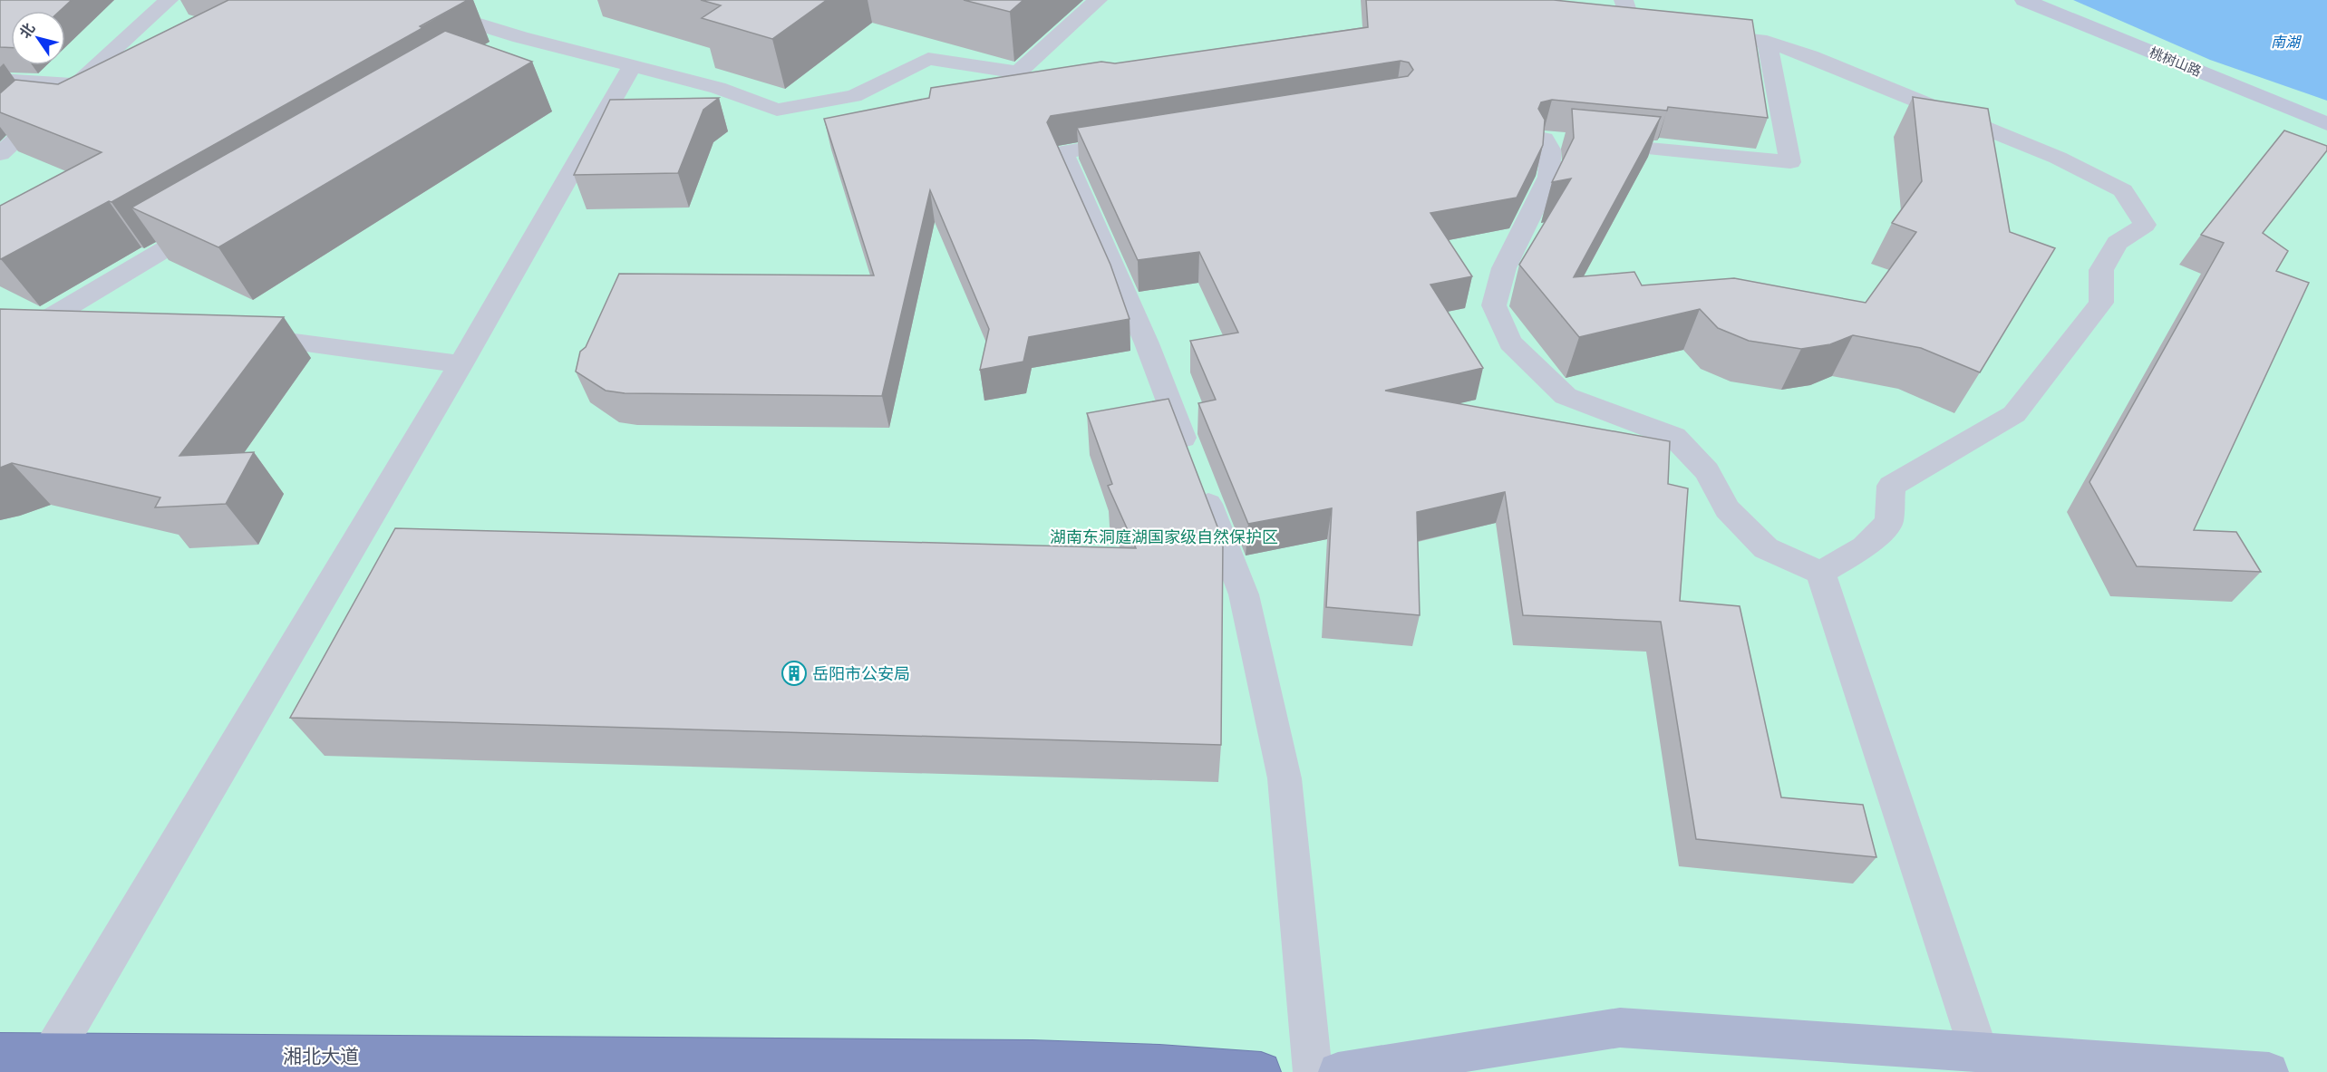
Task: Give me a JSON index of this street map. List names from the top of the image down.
{
  "streets": {
    "highway": ["湘北大道"],
    "street": ["桃树山路"]
  },
  "water": ["南湖"],
  "parks": ["湖南东洞庭湖国家级自然保护区"],
  "places": {
    "building": ["岳阳市公安局"]
  },
  "north": "top left"
}
